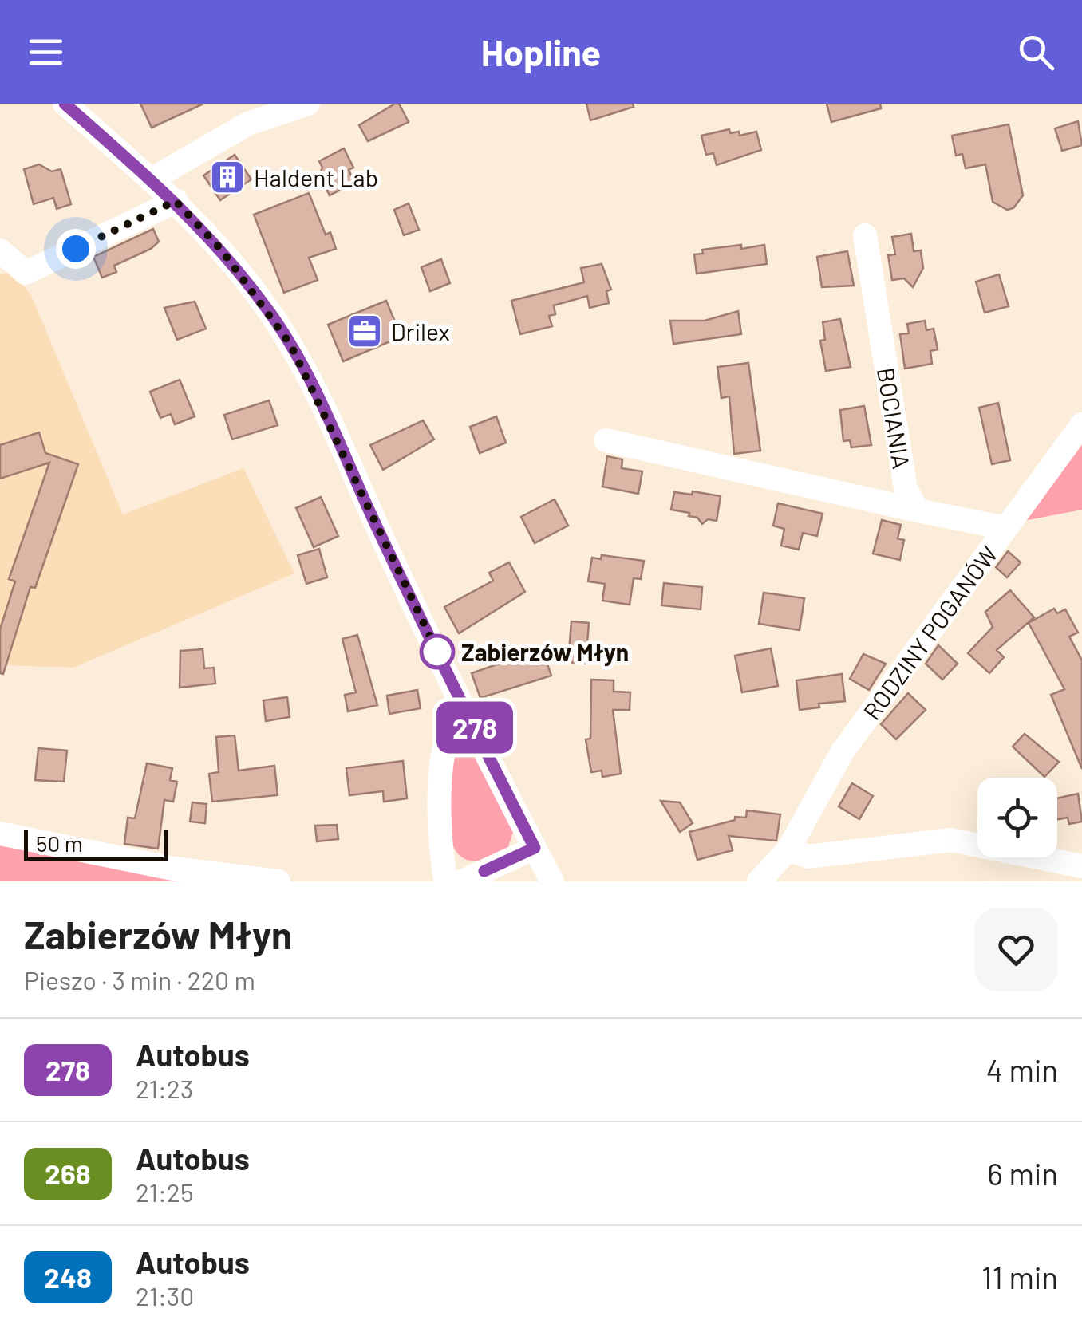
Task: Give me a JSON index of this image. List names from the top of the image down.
{
  "streets": {
    "street": ["BOCIANIA", "RODZINY POGANÓW"]
  },
  "places": {
    "building": ["Haldent Lab"],
    "office": ["Drilex"],
    "other": ["Zabierzów Młyn"]
  },
  "lines": ["bus line 278"],
  "scale_bar": "50 m",
  "page": {
    "header": "Hopline",
    "on_map": "278",
    "scale": "50 m",
    "heading": ["Zabierzów Młyn", "Pieszo · 3 min · 220 m"],
    "list": [
      {
        "mark": "278",
        "name": "Autobus",
        "note": "21:23",
        "value": "4 min"
      },
      {
        "mark": "268",
        "name": "Autobus",
        "note": "21:25",
        "value": "6 min"
      },
      {
        "mark": "248",
        "name": "Autobus",
        "note": "21:30",
        "value": "11 min"
      }
    ]
  }
}
